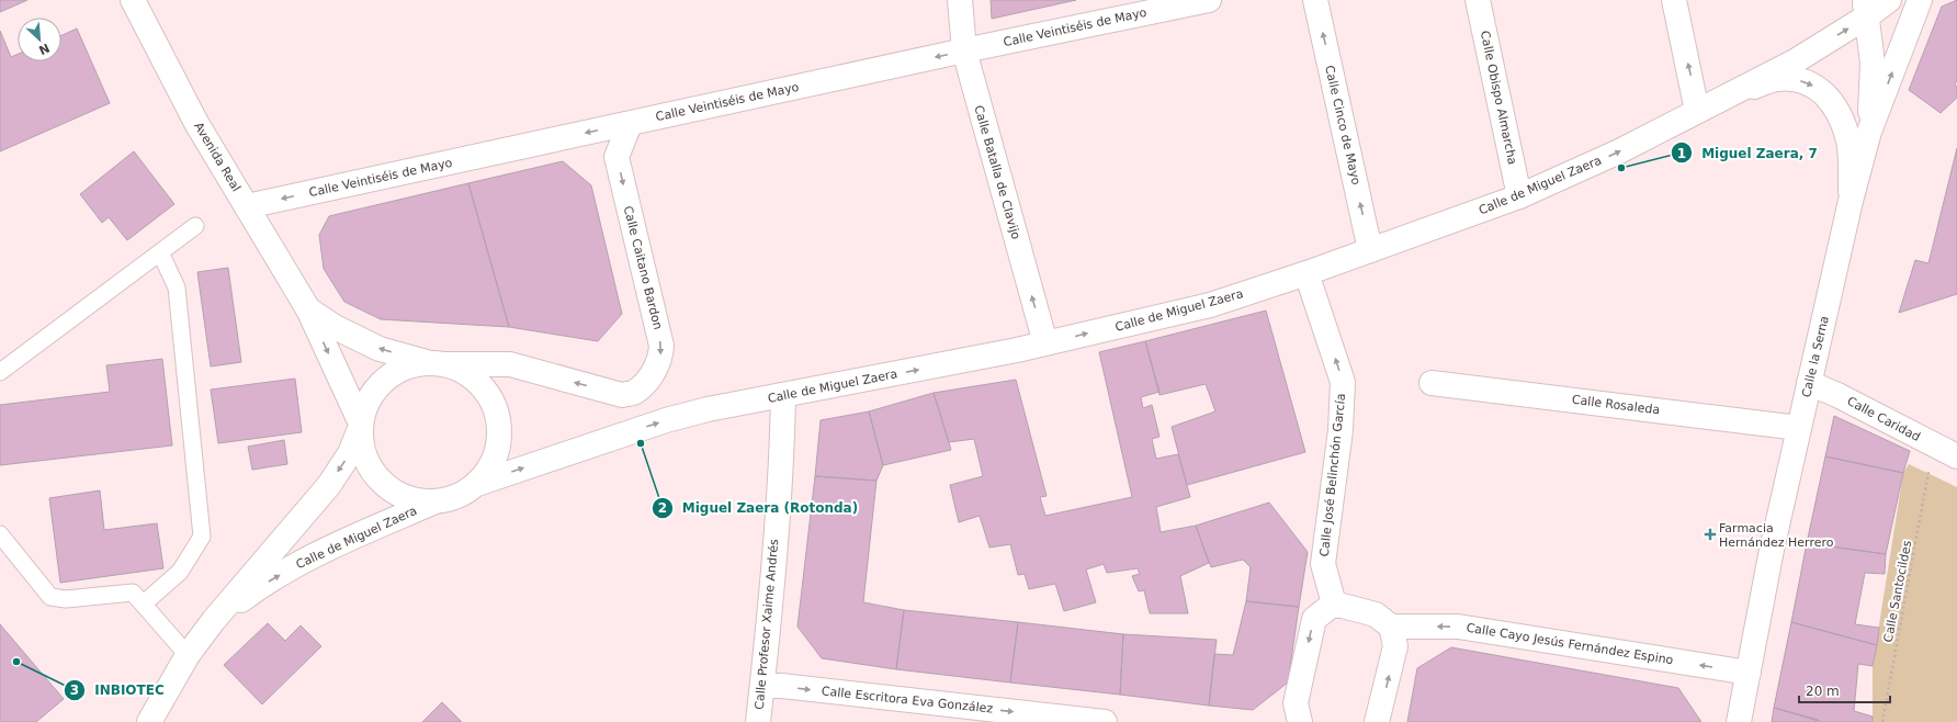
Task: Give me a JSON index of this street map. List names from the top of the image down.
{
  "streets": {
    "street": [
      "Calle Veintiséis de Mayo",
      "Calle Obispo Almarcha",
      "Calle Cinco de Mayo",
      "Avenida Real",
      "Calle Batalla de Clavijo",
      "Calle de Miguel Zaera",
      "Calle Caitano Bardon",
      "Calle la Serna",
      "Calle Rosaleda",
      "Calle Caridad",
      "Calle José Belinchón García",
      "Calle Profesor Xaime Andrés",
      "Calle Cayo Jesús Fernández Espino",
      "Calle Escritora Eva González"
    ],
    "path": ["Calle Santocildes"]
  },
  "crossings": [
    ["Calle Veintiséis de Mayo", "Avenida Real"],
    ["Calle Veintiséis de Mayo", "Calle Batalla de Clavijo"],
    ["Calle Veintiséis de Mayo", "Calle Caitano Bardon"],
    ["Calle Obispo Almarcha", "Calle de Miguel Zaera"],
    ["Calle Cinco de Mayo", "Calle de Miguel Zaera"],
    ["Avenida Real", "Calle de Miguel Zaera"],
    ["Avenida Real", "Calle Caitano Bardon"],
    ["Calle Batalla de Clavijo", "Calle de Miguel Zaera"],
    ["Calle de Miguel Zaera", "Calle Caitano Bardon"],
    ["Calle de Miguel Zaera", "Calle José Belinchón García"],
    ["Calle de Miguel Zaera", "Calle Profesor Xaime Andrés"],
    ["Calle la Serna", "Calle Rosaleda"],
    ["Calle la Serna", "Calle Caridad"],
    ["Calle la Serna", "Calle Cayo Jesús Fernández Espino"],
    ["Calle Profesor Xaime Andrés", "Calle Escritora Eva González"]
  ],
  "one_way": [
    "Calle Veintiséis de Mayo",
    "Calle Cinco de Mayo",
    "Calle Batalla de Clavijo",
    "Calle José Belinchón García",
    "Calle Cayo Jesús Fernández Espino",
    "Calle Escritora Eva González"
  ],
  "places": {
    "other": ["Miguel Zaera, 7", "Miguel Zaera (Rotonda)", "INBIOTEC"],
    "health": ["Farmacia Hernández Herrero"]
  },
  "scale_bar": "20 m",
  "north": "bottom right"
}
